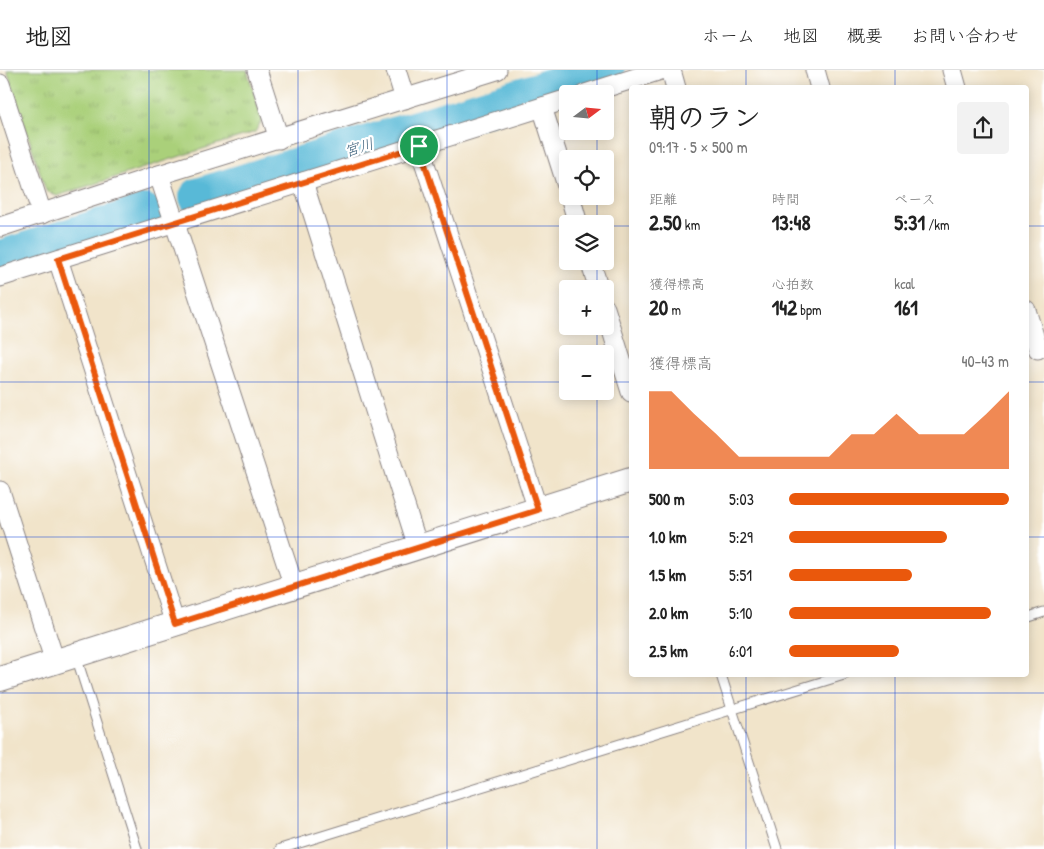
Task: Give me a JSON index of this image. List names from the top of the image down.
{
  "water": ["宮川"],
  "north": "right",
  "page": {
    "header": "地図",
    "nav": [
      "ホーム",
      "地図",
      "概要",
      "お問い合わせ"
    ],
    "map_buttons": ["+", "−"],
    "heading": ["朝のラン", "09:17 · 5 × 500 m"],
    "stats": [
      ["距離", "2.50 km"],
      ["時間", "13:48"],
      ["ペース", "5:31 /km"],
      ["獲得標高", "20 m"],
      ["心拍数", "142 bpm"],
      ["kcal", "161"]
    ],
    "chart": ["獲得標高", "40–43 m"],
    "list": [
      {
        "name": "500 m",
        "note": "5:03"
      },
      {
        "name": "1.0 km",
        "note": "5:29"
      },
      {
        "name": "1.5 km",
        "note": "5:51"
      },
      {
        "name": "2.0 km",
        "note": "5:10"
      },
      {
        "name": "2.5 km",
        "note": "6:01"
      }
    ]
  }
}
